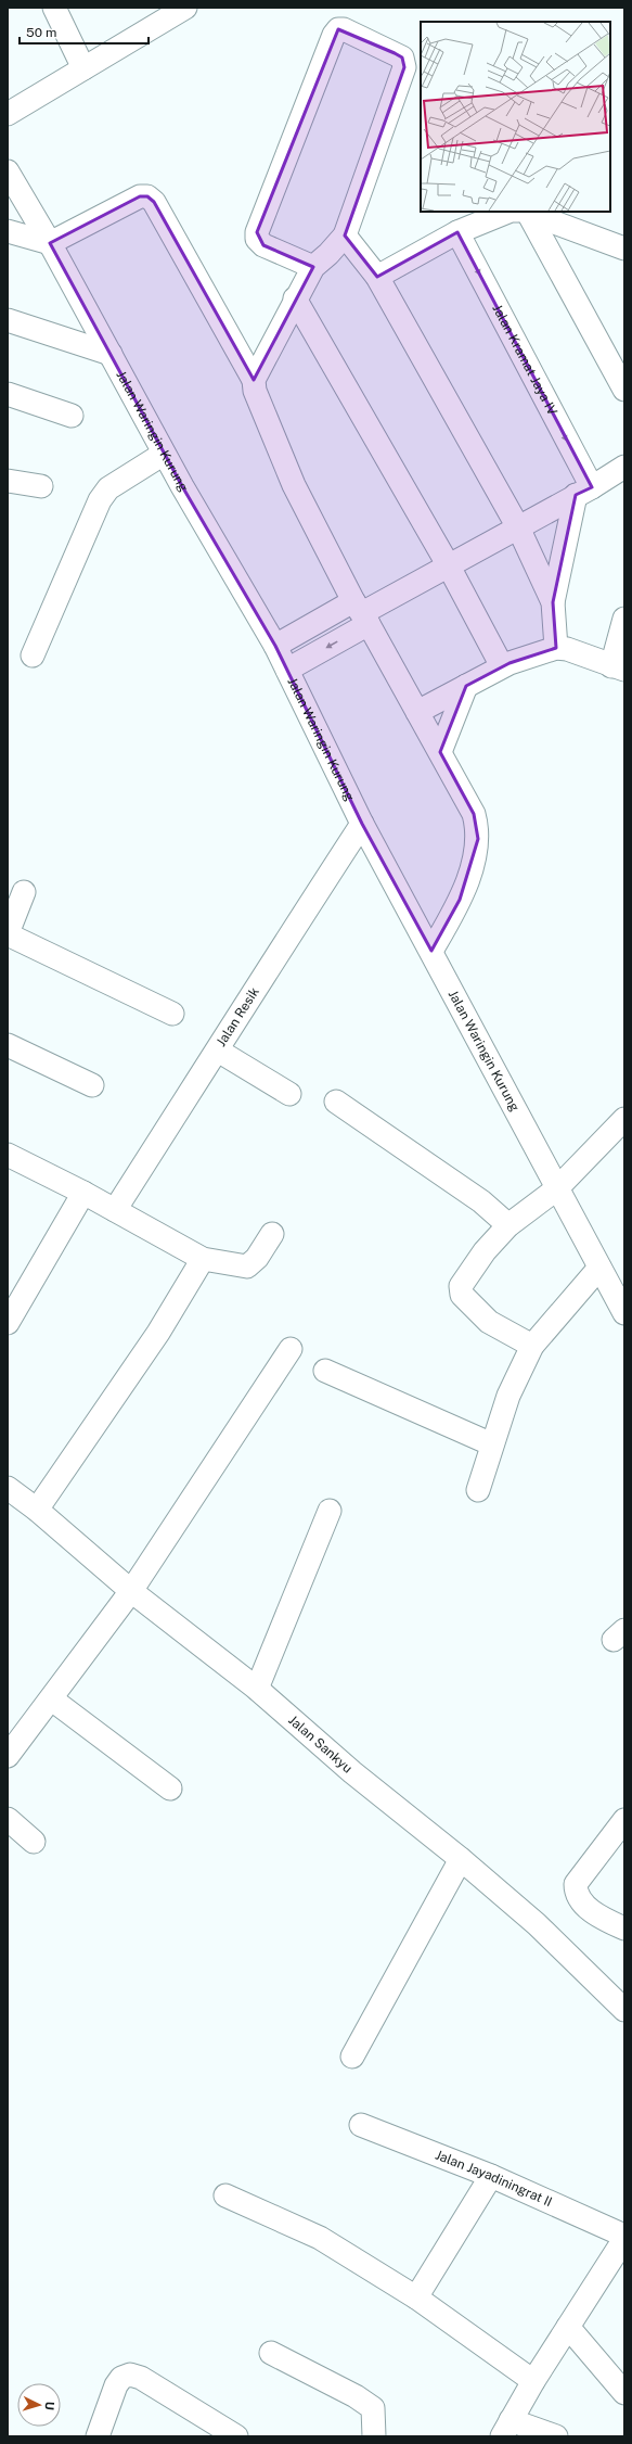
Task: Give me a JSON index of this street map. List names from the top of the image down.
{
  "streets": {
    "street": [
      "Jalan Kramat Jaya IV",
      "Jalan Waringin Kurung",
      "Jalan Resik",
      "Jalan Sankyu",
      "Jalan Jayadiningrat II"
    ]
  },
  "crossings": [
    ["Jalan Waringin Kurung", "Jalan Resik"]
  ],
  "scale_bar": "50 m",
  "north": "right"
}
